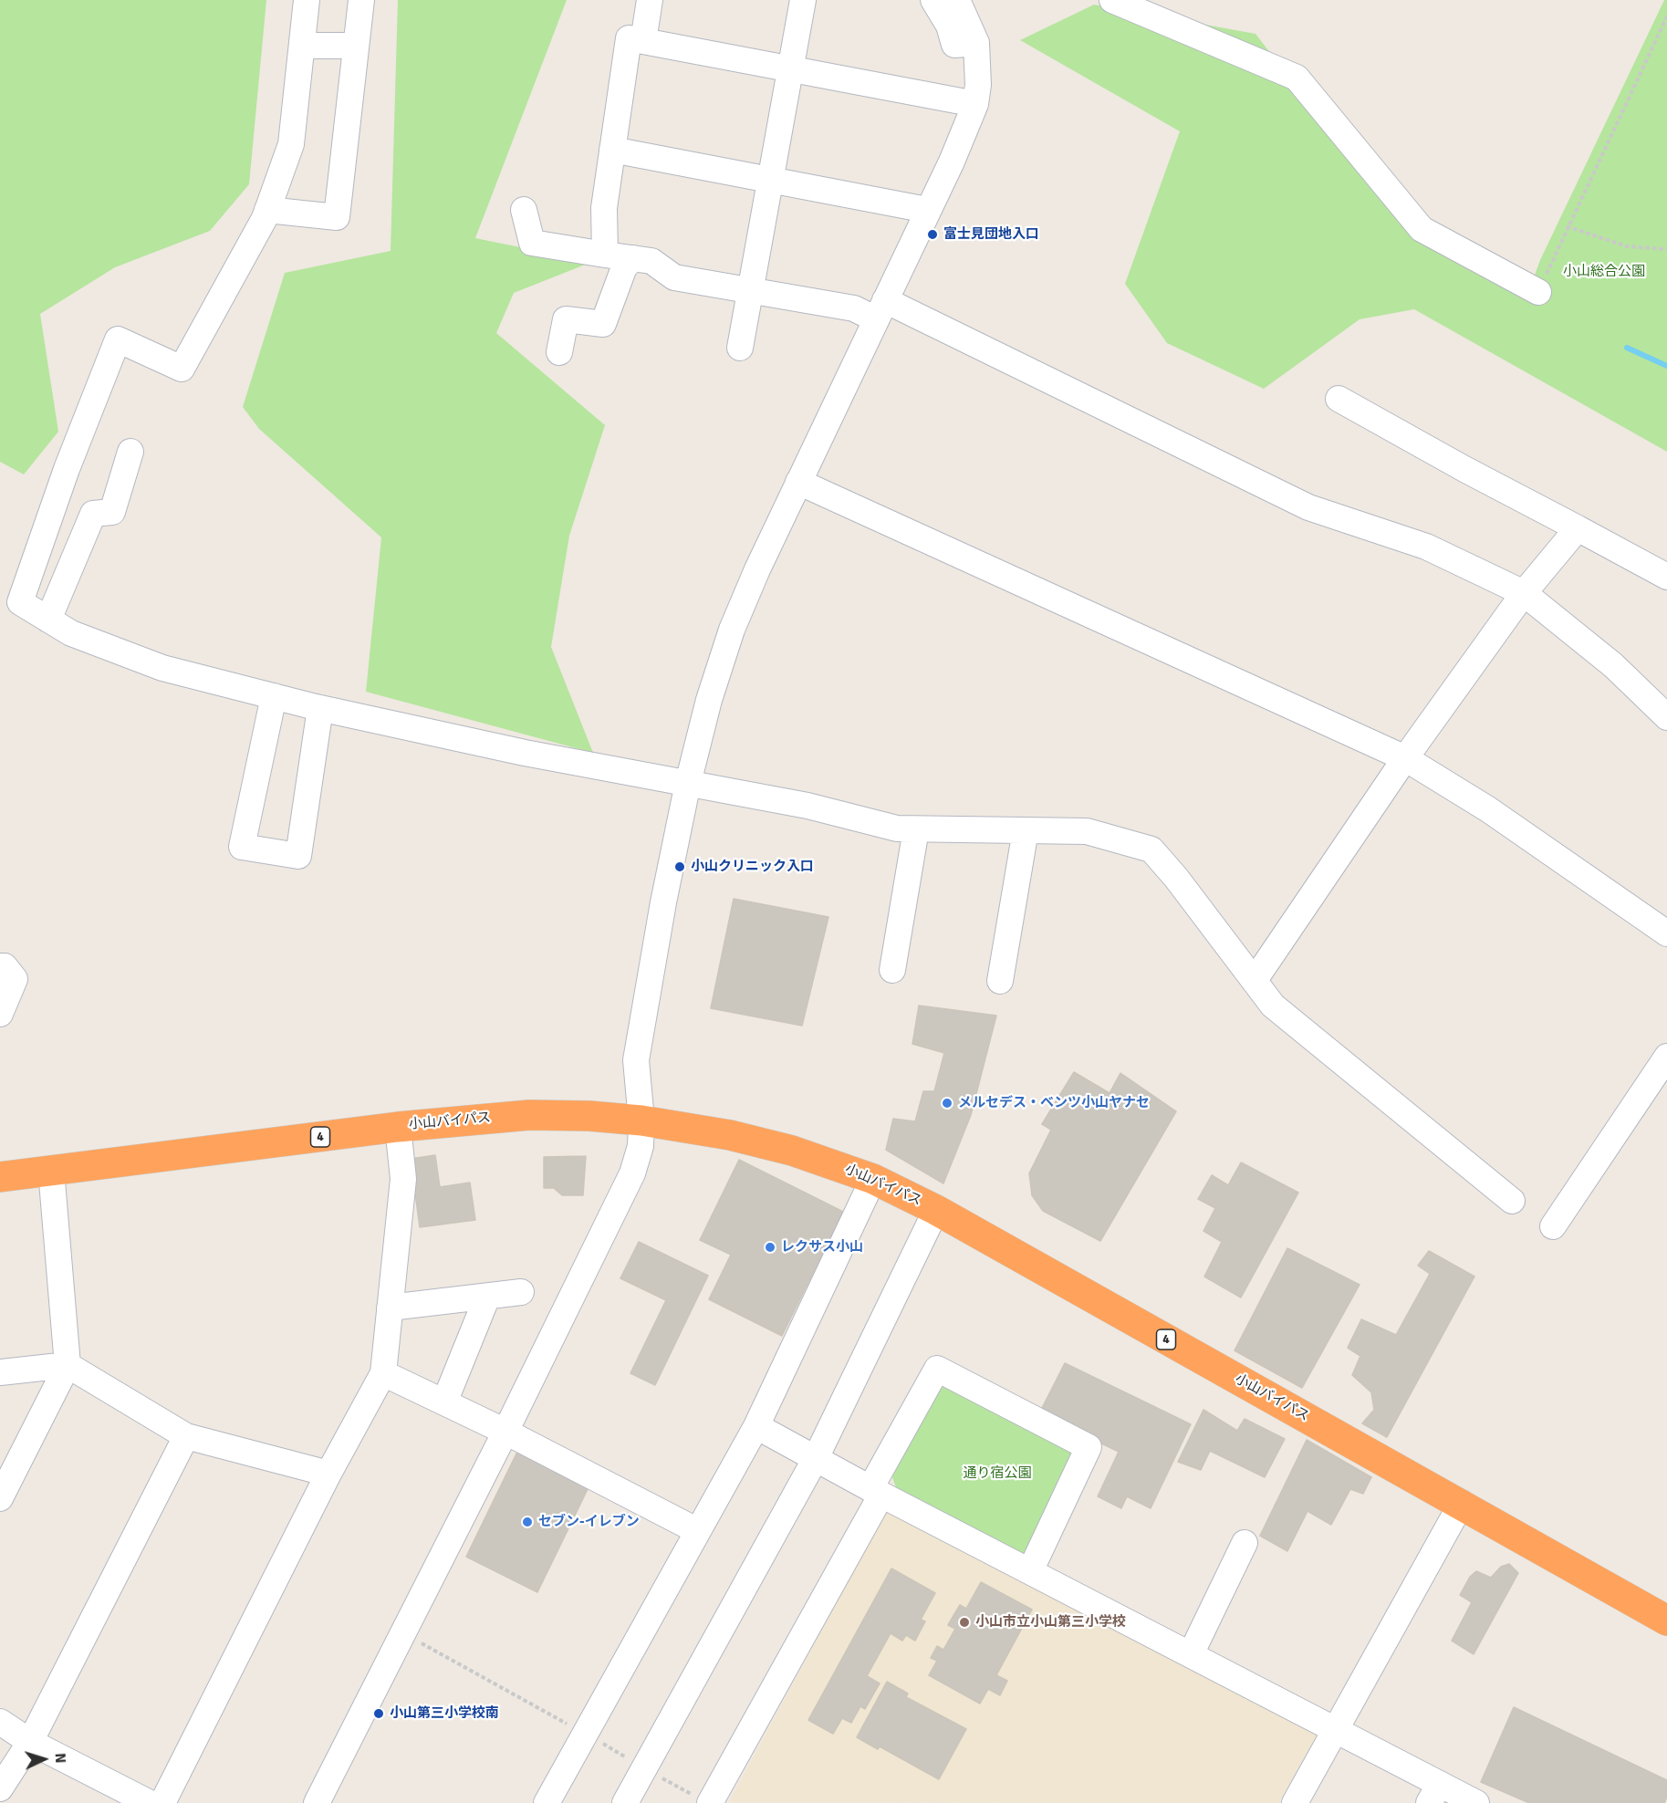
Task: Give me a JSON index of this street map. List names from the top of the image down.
{
  "streets": {
    "highway": ["小山バイパス", "4"]
  },
  "parks": ["小山総合公園", "通り宿公園"],
  "places": [
    "富士見団地入口",
    "小山クリニック入口",
    "メルセデス・ベンツ小山ヤナセ",
    "レクサス小山",
    "セブン-イレブン",
    "小山市立小山第三小学校",
    "小山第三小学校南"
  ],
  "north": "right"
}
